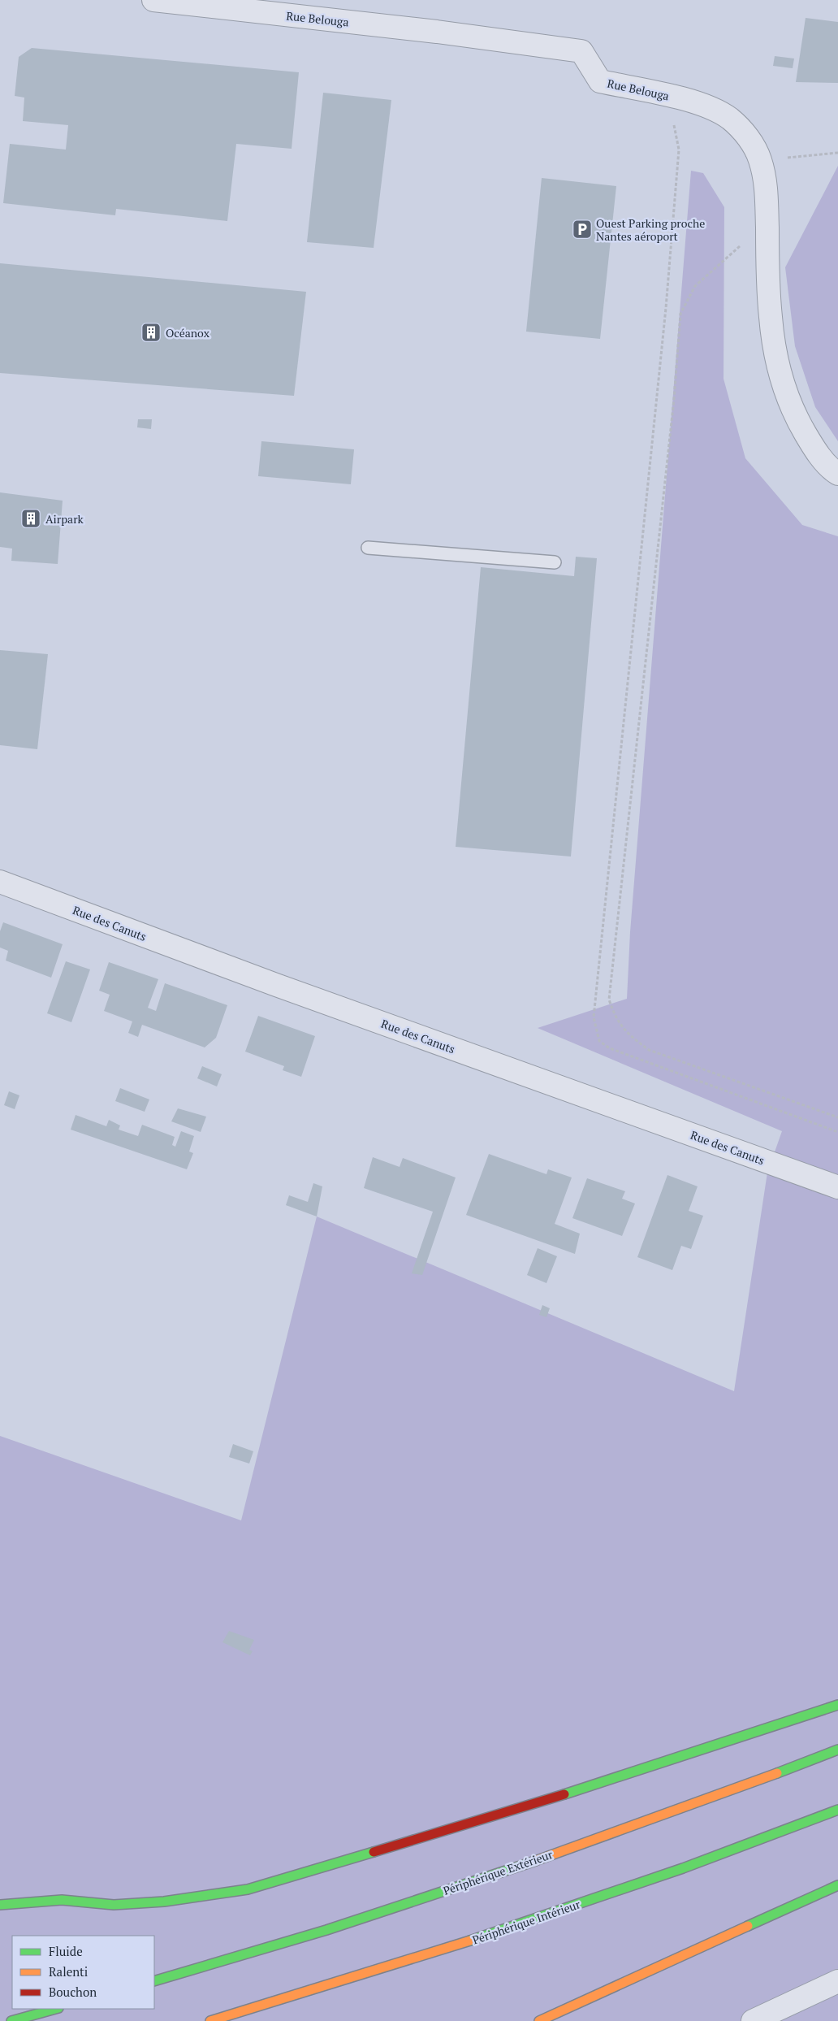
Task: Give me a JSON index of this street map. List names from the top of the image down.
{
  "streets": {
    "highway": ["Périphérique Extérieur", "Périphérique Intérieur"],
    "street": ["Rue Belouga", "Rue des Canuts"]
  },
  "places": {
    "parking": ["Ouest Parking proche Nantes aéroport"],
    "building": ["Océanox", "Airpark"]
  },
  "legend": ["Fluide", "Ralenti", "Bouchon"]
}
